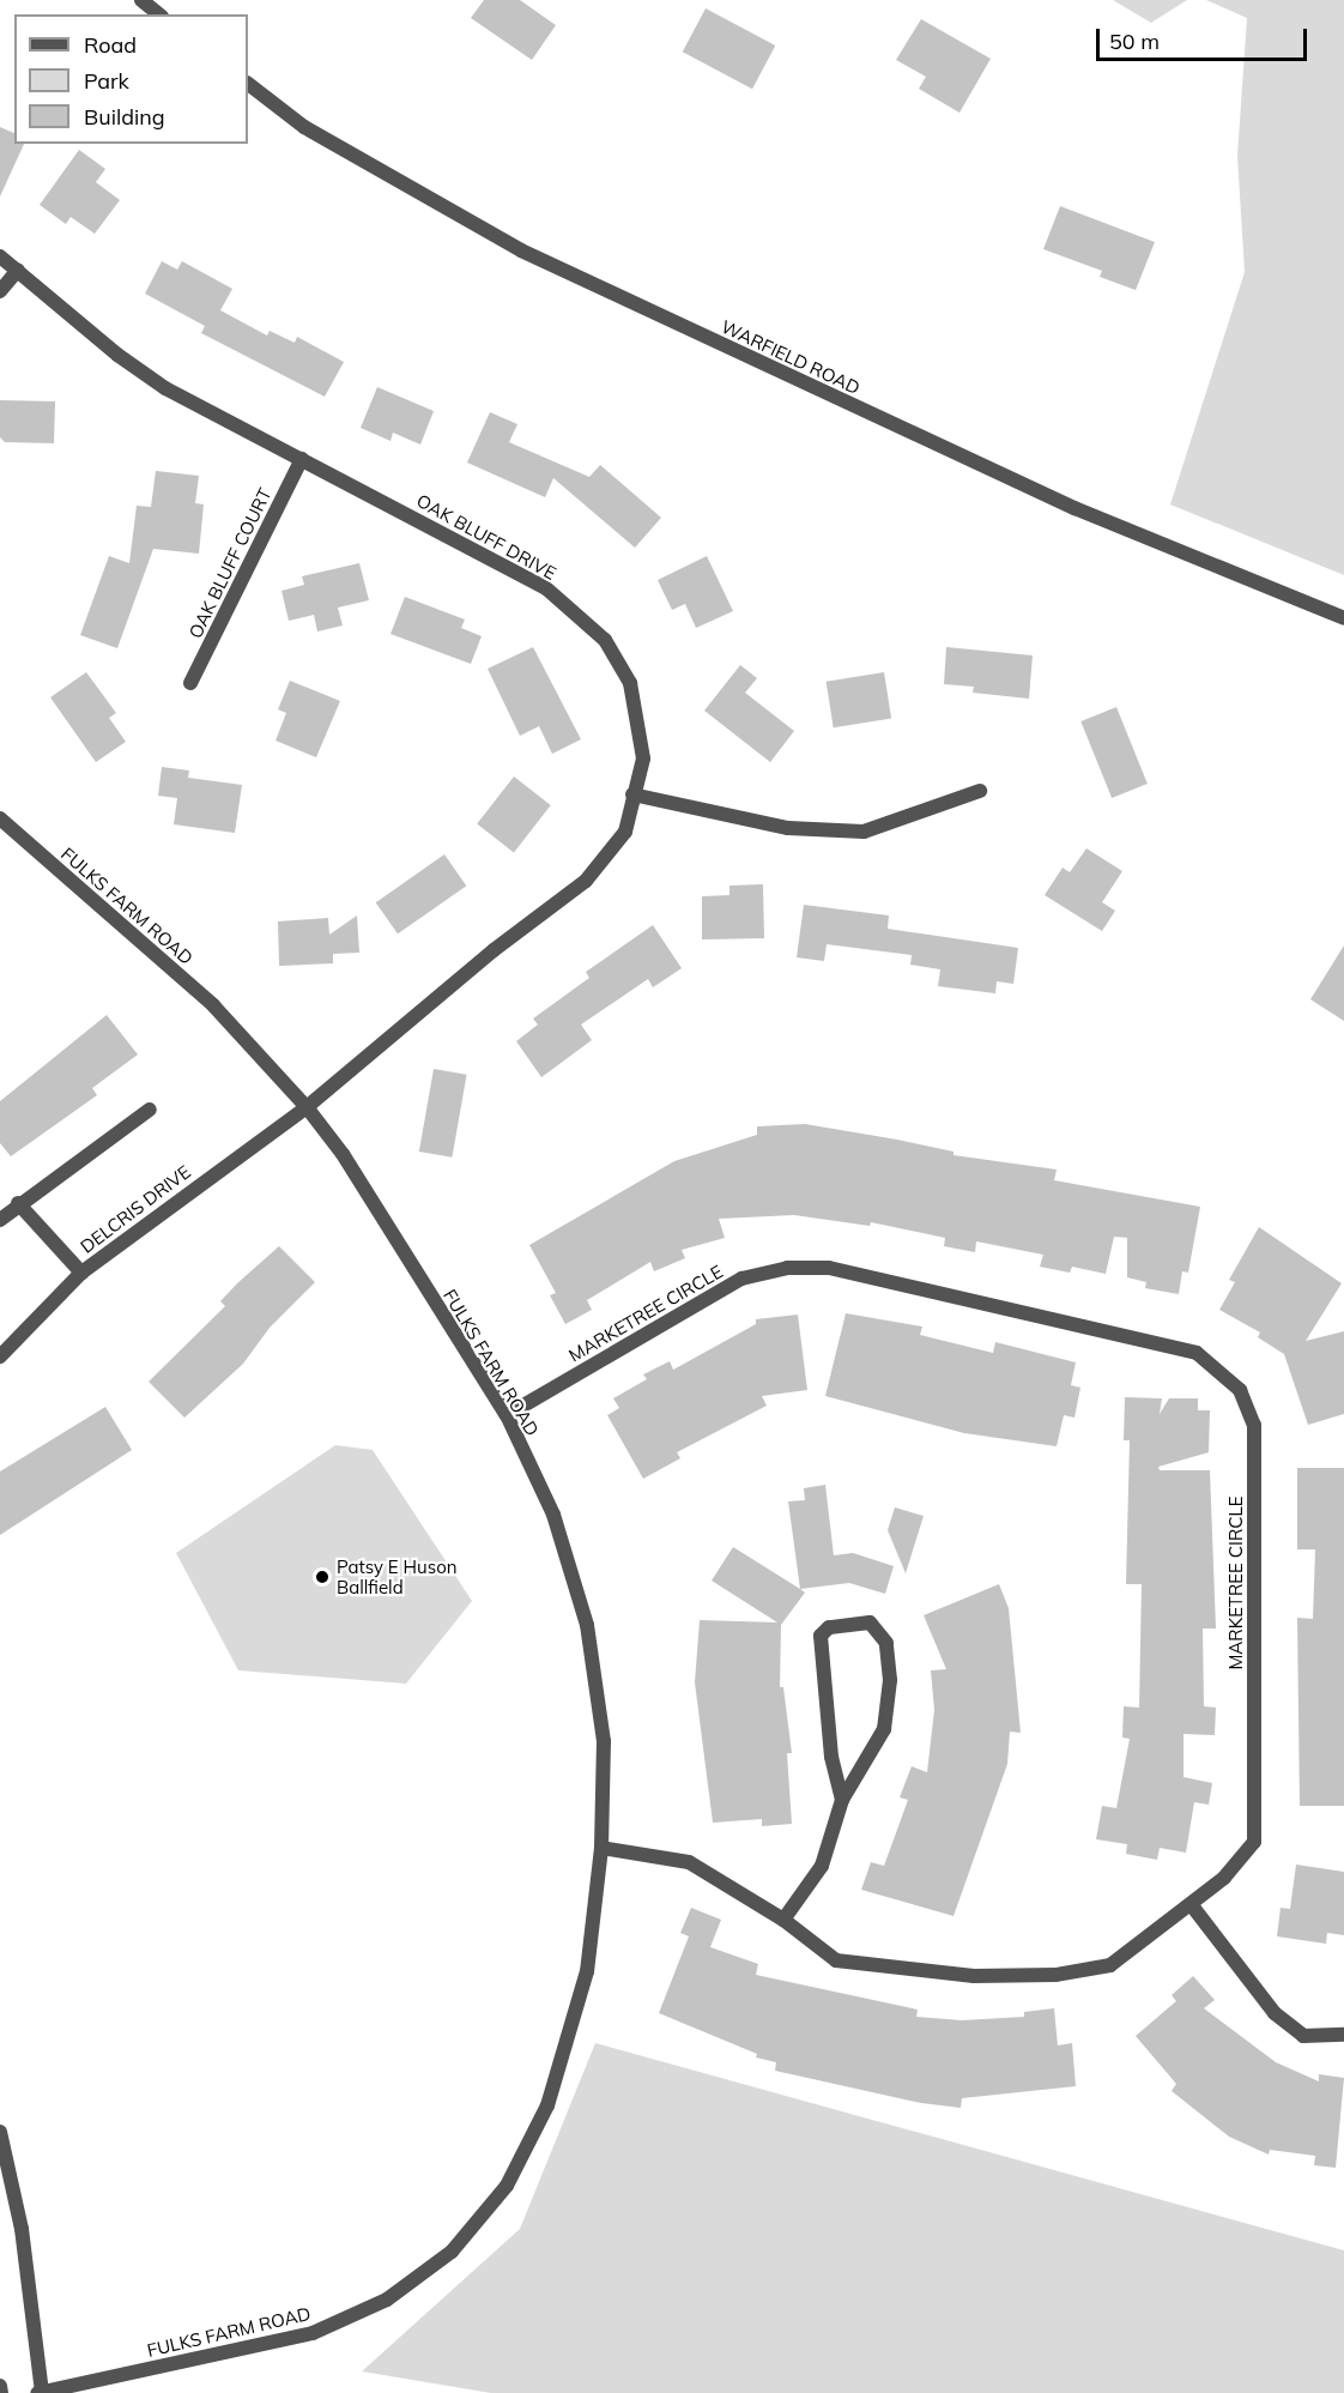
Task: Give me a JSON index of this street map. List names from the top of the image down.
{
  "streets": {
    "street": [
      "WARFIELD ROAD",
      "OAK BLUFF DRIVE",
      "OAK BLUFF COURT",
      "FULKS FARM ROAD",
      "DELCRIS DRIVE",
      "MARKETREE CIRCLE"
    ]
  },
  "crossings": [
    ["OAK BLUFF DRIVE", "OAK BLUFF COURT"],
    ["OAK BLUFF DRIVE", "FULKS FARM ROAD"],
    ["OAK BLUFF DRIVE", "DELCRIS DRIVE"],
    ["FULKS FARM ROAD", "DELCRIS DRIVE"],
    ["FULKS FARM ROAD", "MARKETREE CIRCLE"]
  ],
  "places": ["Patsy E Huson Ballfield"],
  "legend": ["Road", "Park", "Building"],
  "scale_bar": "50 m"
}
